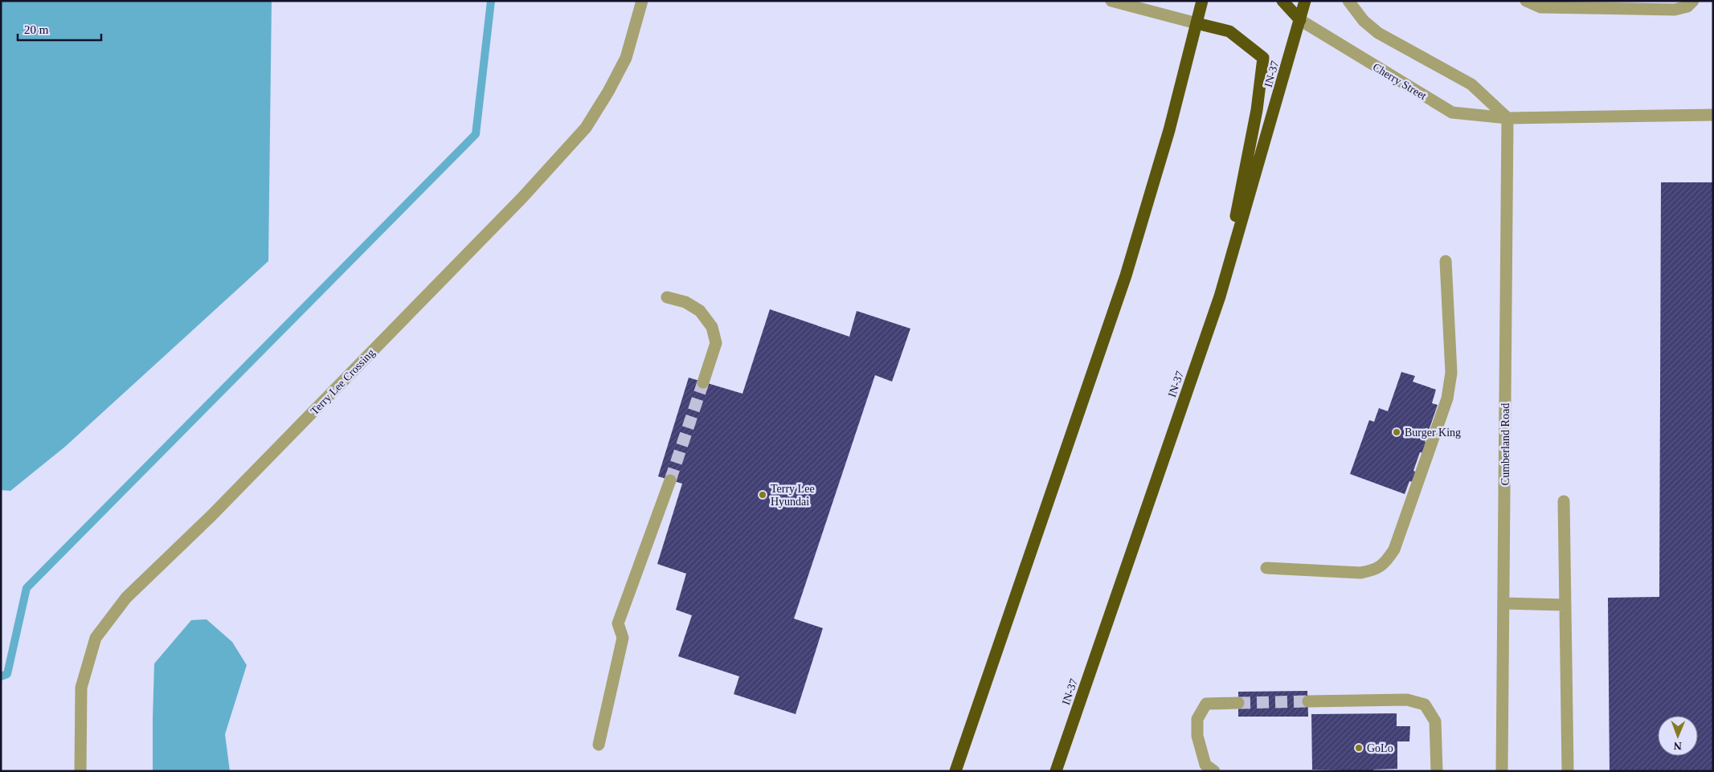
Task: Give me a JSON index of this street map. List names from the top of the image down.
{
  "streets": {
    "highway": ["IN-37"],
    "street": ["Cherry Street", "Terry Lee Crossing", "Cumberland Road"]
  },
  "crossings": [
    ["IN-37", "Cherry Street"],
    ["Cherry Street", "Cumberland Road"]
  ],
  "places": ["Burger King", "Terry Lee Hyundai", "GoLo"],
  "scale_bar": "20 m",
  "north": "bottom"
}
